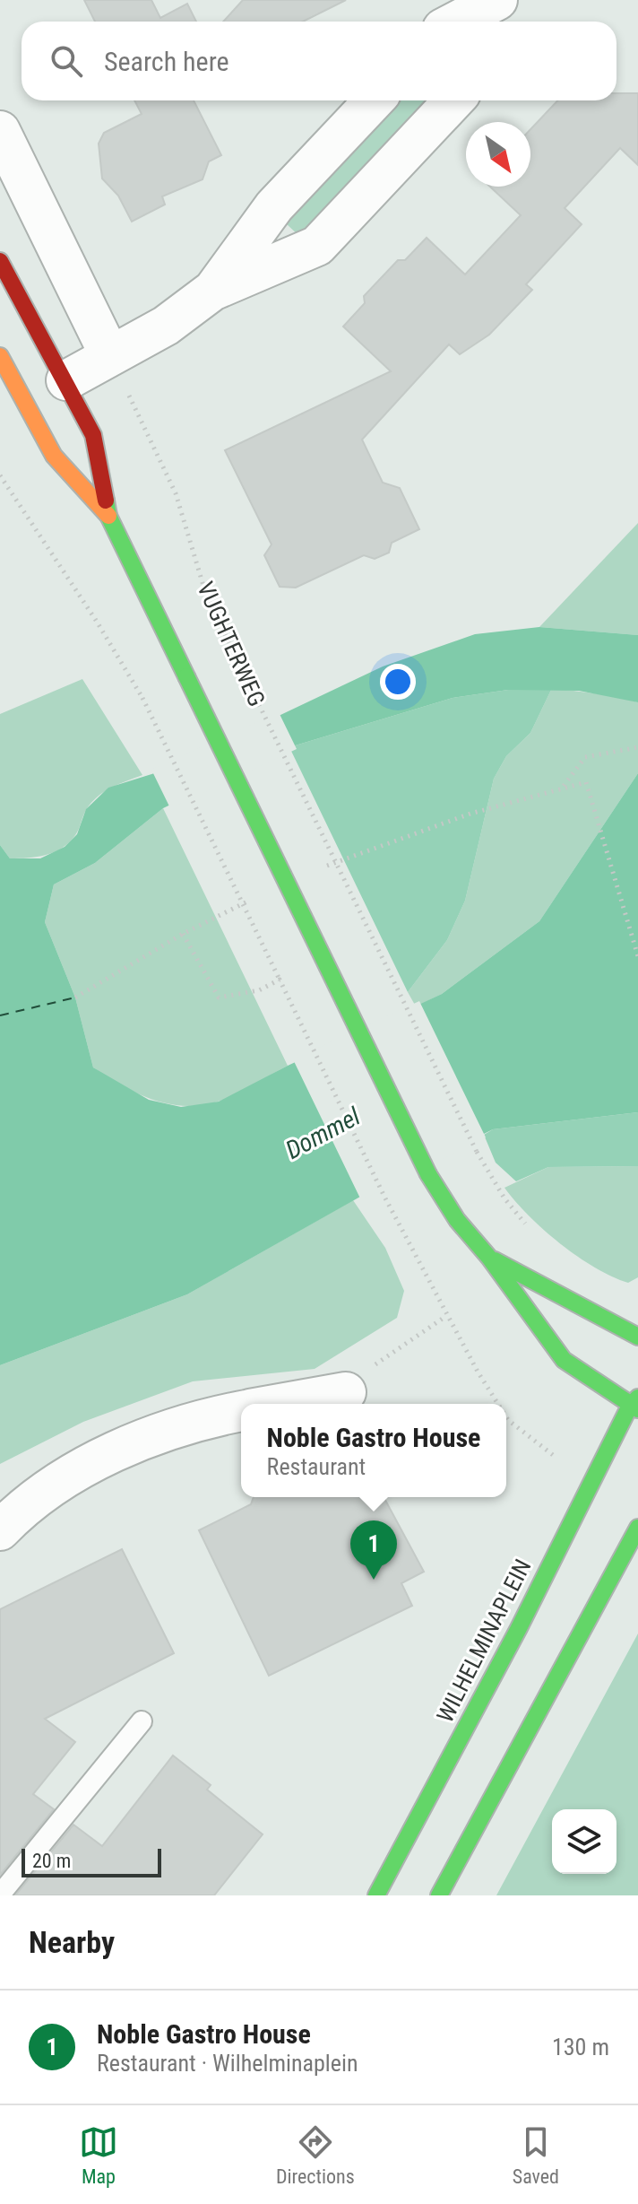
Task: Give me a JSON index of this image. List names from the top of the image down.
{
  "streets": {
    "main road": ["WILHELMINAPLEIN"],
    "path": ["VUGHTERWEG"]
  },
  "water": ["Dommel"],
  "scale_bar": "20 m",
  "north": "bottom right",
  "page": {
    "search": "Search here",
    "popup": ["Noble Gastro House", "Restaurant"],
    "pins": "1",
    "scale": "20 m",
    "heading": "Nearby",
    "list": [
      {
        "mark": "1",
        "name": "Noble Gastro House",
        "note": "Restaurant · Wilhelminaplein",
        "value": "130 m"
      }
    ],
    "nav": ["Map", "Directions", "Saved"]
  }
}
